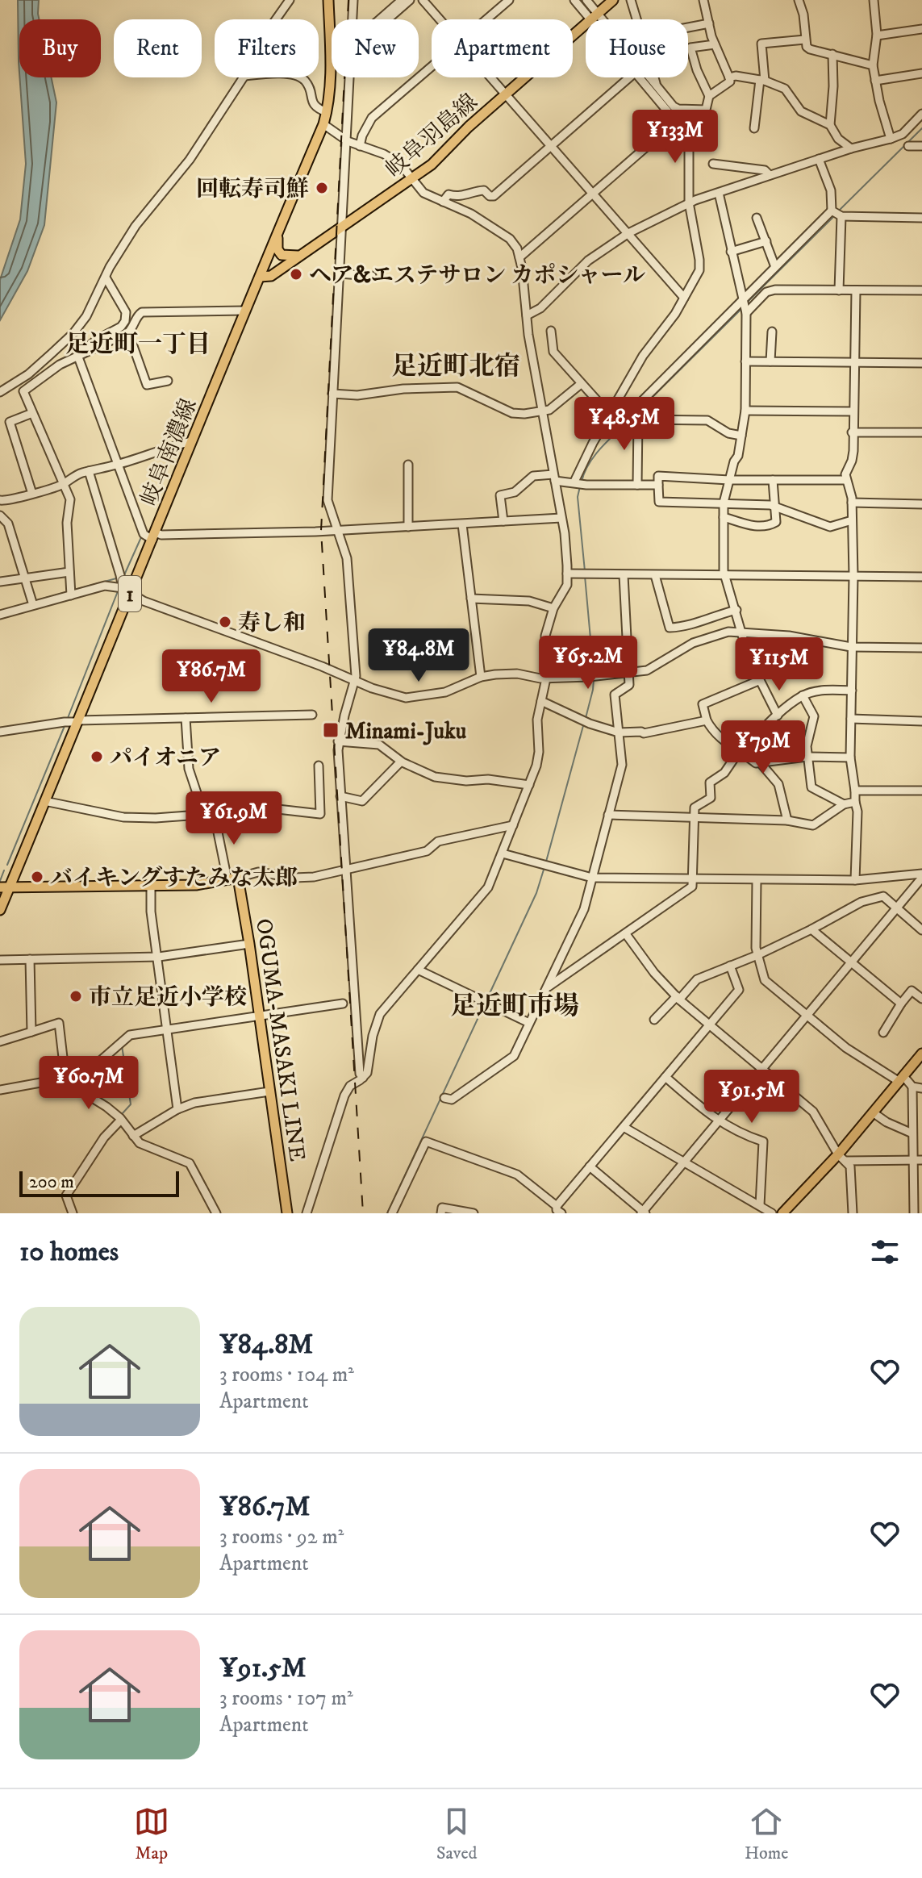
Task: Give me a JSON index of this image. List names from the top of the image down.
{
  "streets": {
    "main road": [
      "岐阜羽島線",
      "岐阜南濃線",
      "1",
      "OGUMA-MASAKI LINE"
    ]
  },
  "crossings": [
    ["岐阜羽島線", "岐阜南濃線"]
  ],
  "districts": ["足近町一丁目", "足近町北宿", "足近町市場"],
  "places": {
    "other": [
      "回転寿司鮮",
      "ヘア&エステサロン カポシャール",
      "寿し和",
      "パイオニア",
      "バイキングすたみな太郎",
      "市立足近小学校"
    ],
    "transit": ["Minami-Juku"]
  },
  "scale_bar": "200 m",
  "page": {
    "chip": [
      "Buy",
      "Rent",
      "Filters",
      "New",
      "Apartment",
      "House"
    ],
    "price": [
      "¥133M",
      "¥48.5M",
      "¥84.8M",
      "¥65.2M",
      "¥115M",
      "¥86.7M",
      "¥79M",
      "¥61.9M",
      "¥60.7M",
      "¥91.5M"
    ],
    "scale": "200 m",
    "heading": "10 homes",
    "list": [
      {
        "name": "¥84.8M",
        "note": "3 rooms · 104 m² · Apartment"
      },
      {
        "name": "¥86.7M",
        "note": "3 rooms · 92 m² · Apartment"
      },
      {
        "name": "¥91.5M",
        "note": "3 rooms · 107 m² · Apartment"
      }
    ],
    "tabs": ["Map", "Saved", "Home"]
  }
}
